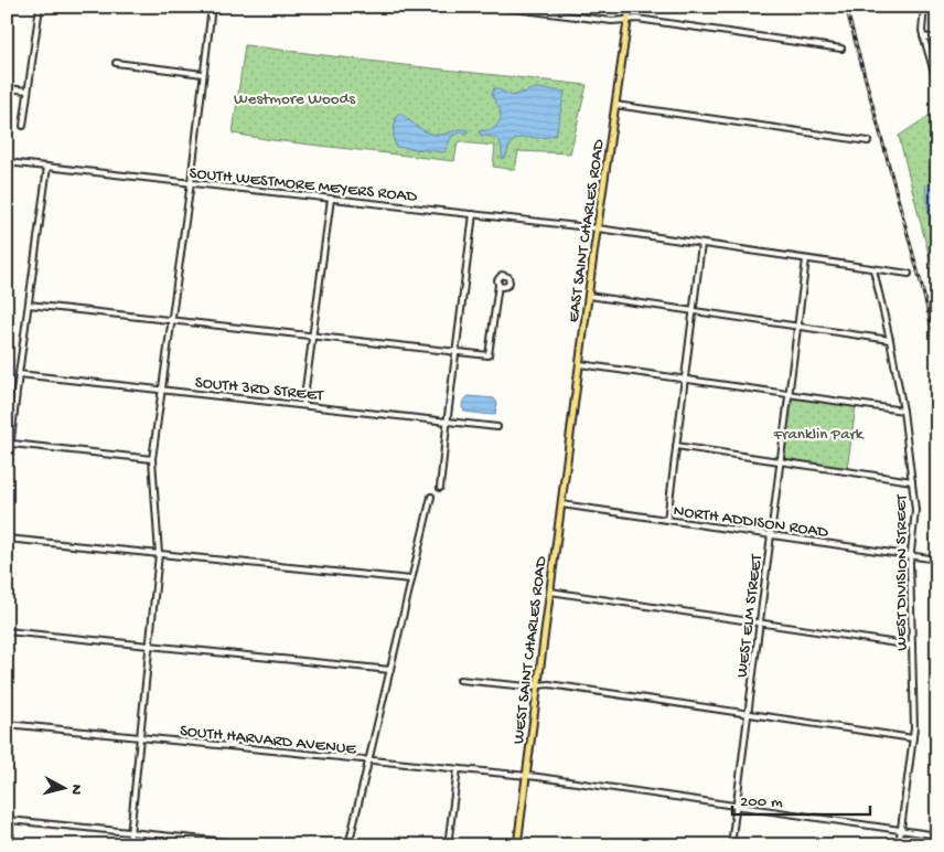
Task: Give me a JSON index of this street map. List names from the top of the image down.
{
  "streets": {
    "main road": ["EAST SAINT CHARLES ROAD", "WEST SAINT CHARLES ROAD"],
    "street": [
      "SOUTH WESTMORE MEYERS ROAD",
      "SOUTH 3RD STREET",
      "NORTH ADDISON ROAD",
      "WEST DIVISION STREET",
      "WEST ELM STREET",
      "SOUTH HARVARD AVENUE"
    ]
  },
  "crossings": [
    ["SOUTH WESTMORE MEYERS ROAD", "EAST SAINT CHARLES ROAD"],
    ["SOUTH WESTMORE MEYERS ROAD", "WEST DIVISION STREET"],
    ["SOUTH WESTMORE MEYERS ROAD", "WEST ELM STREET"],
    ["EAST SAINT CHARLES ROAD", "WEST SAINT CHARLES ROAD"],
    ["NORTH ADDISON ROAD", "WEST DIVISION STREET"],
    ["NORTH ADDISON ROAD", "WEST ELM STREET"],
    ["NORTH ADDISON ROAD", "WEST SAINT CHARLES ROAD"],
    ["WEST DIVISION STREET", "SOUTH HARVARD AVENUE"],
    ["WEST ELM STREET", "SOUTH HARVARD AVENUE"],
    ["WEST SAINT CHARLES ROAD", "SOUTH HARVARD AVENUE"]
  ],
  "parks": ["Westmore Woods", "Franklin Park"],
  "scale_bar": "200 m",
  "north": "right"
}
